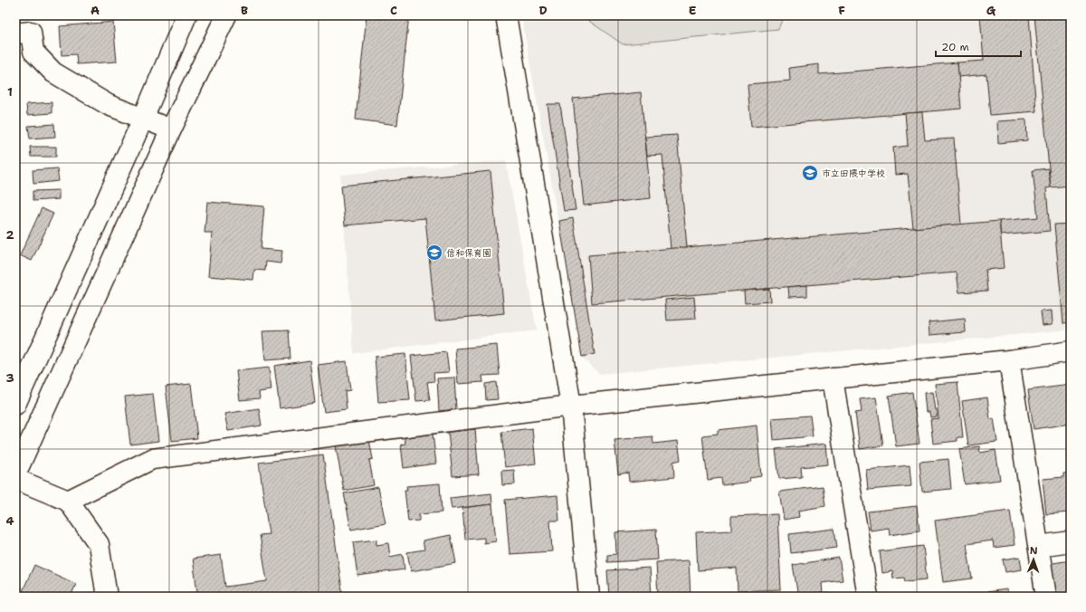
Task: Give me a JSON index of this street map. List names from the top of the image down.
{
  "places": {
    "school or university": ["市立田隈中学校", "信和保育園"]
  },
  "scale_bar": "20 m",
  "north": "top",
  "grid": {
    "columns": [
      "A",
      "B",
      "C",
      "D",
      "E",
      "F",
      "G"
    ],
    "rows": [
      "1",
      "2",
      "3",
      "4"
    ]
  }
}
